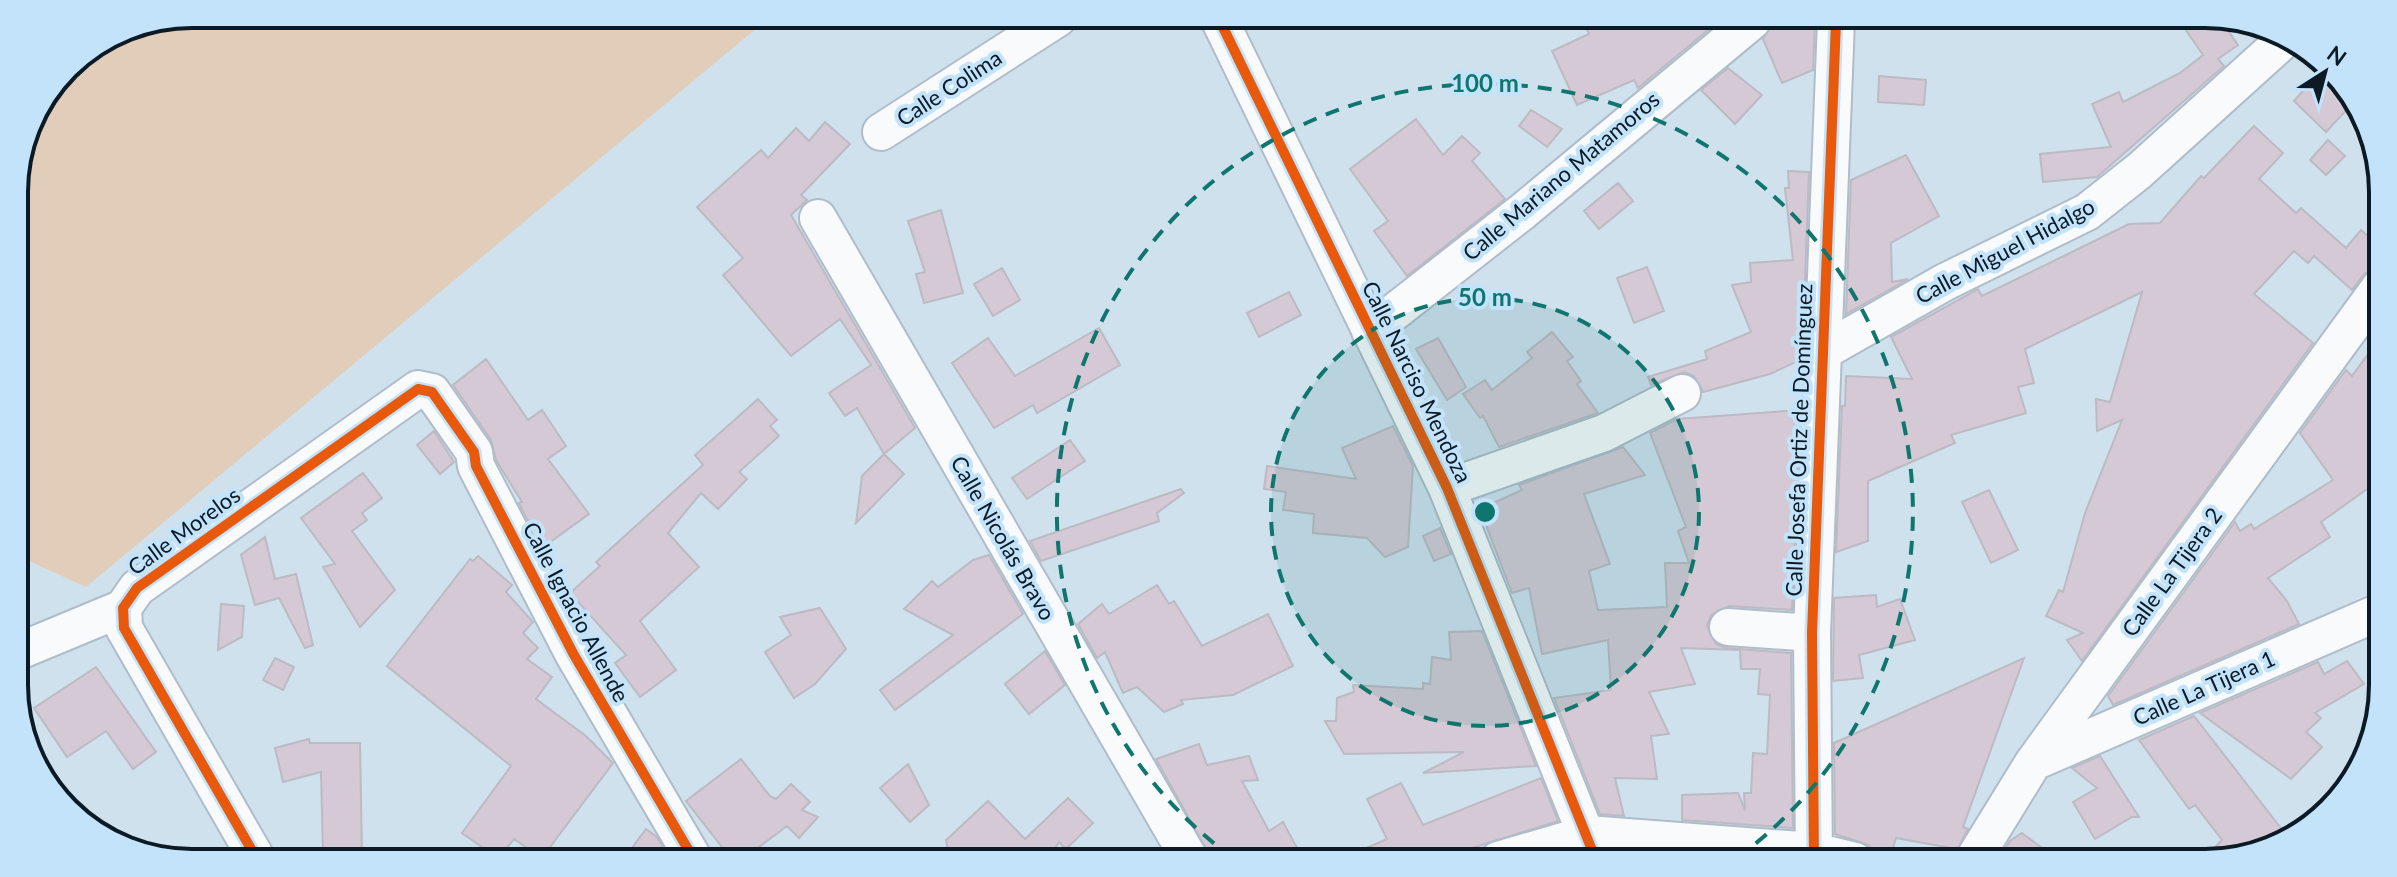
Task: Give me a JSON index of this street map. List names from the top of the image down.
{
  "streets": {
    "street": [
      "Calle Colima",
      "Calle Mariano Matamoros",
      "Calle Miguel Hidalgo",
      "Calle Narciso Mendoza",
      "Calle Josefa Ortiz de Domínguez",
      "Calle Morelos",
      "Calle Nicolás Bravo",
      "Calle La Tijera 2",
      "Calle Ignacio Allende",
      "Calle La Tijera 1"
    ]
  },
  "crossings": [
    ["Calle Mariano Matamoros", "Calle Narciso Mendoza"],
    ["Calle Miguel Hidalgo", "Calle Josefa Ortiz de Domínguez"],
    ["Calle Morelos", "Calle Ignacio Allende"],
    ["Calle La Tijera 2", "Calle La Tijera 1"]
  ],
  "north": "top right",
  "rings": ["100 m", "50 m"]
}
